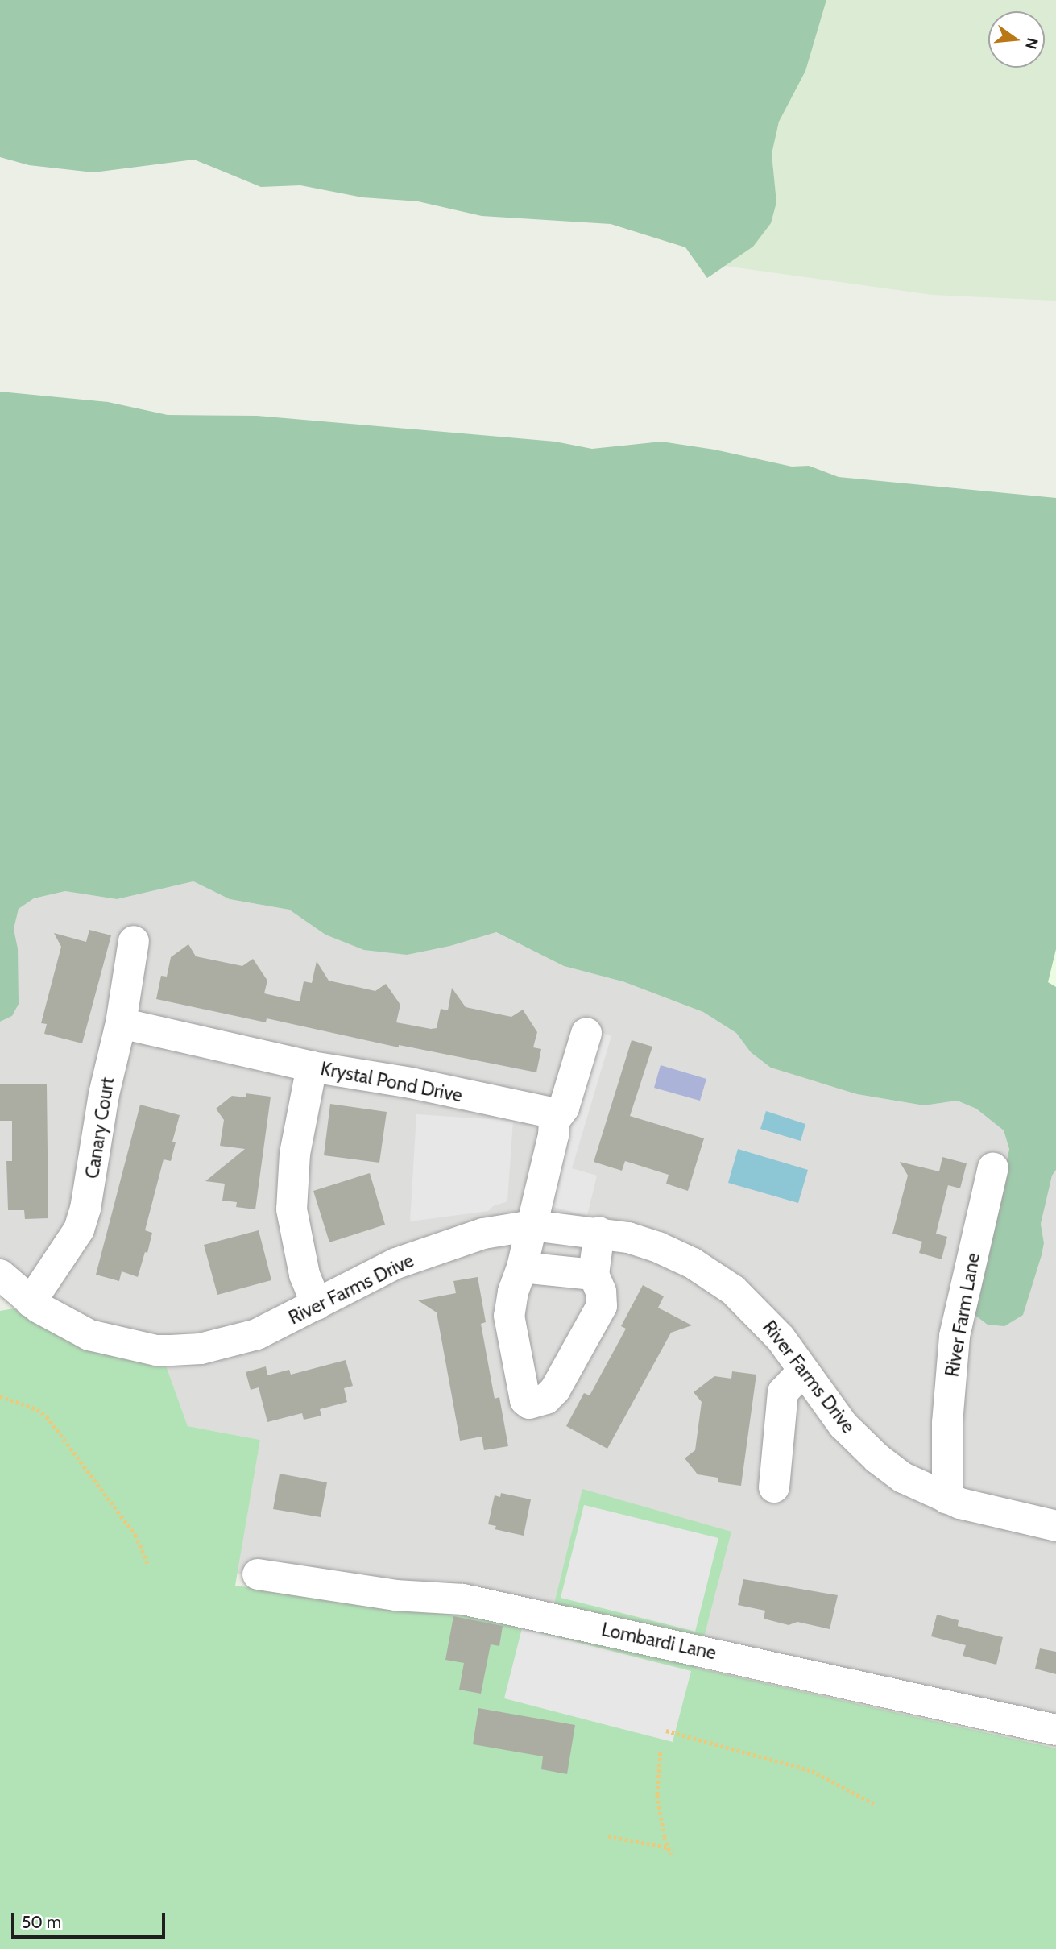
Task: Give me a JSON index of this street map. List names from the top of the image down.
{
  "streets": {
    "street": [
      "Krystal Pond Drive",
      "Canary Court",
      "River Farms Drive",
      "River Farm Lane",
      "Lombardi Lane"
    ]
  },
  "crossings": [
    ["Krystal Pond Drive", "Canary Court"],
    ["Canary Court", "River Farms Drive"],
    ["River Farms Drive", "River Farm Lane"]
  ],
  "scale_bar": "50 m",
  "north": "right"
}
